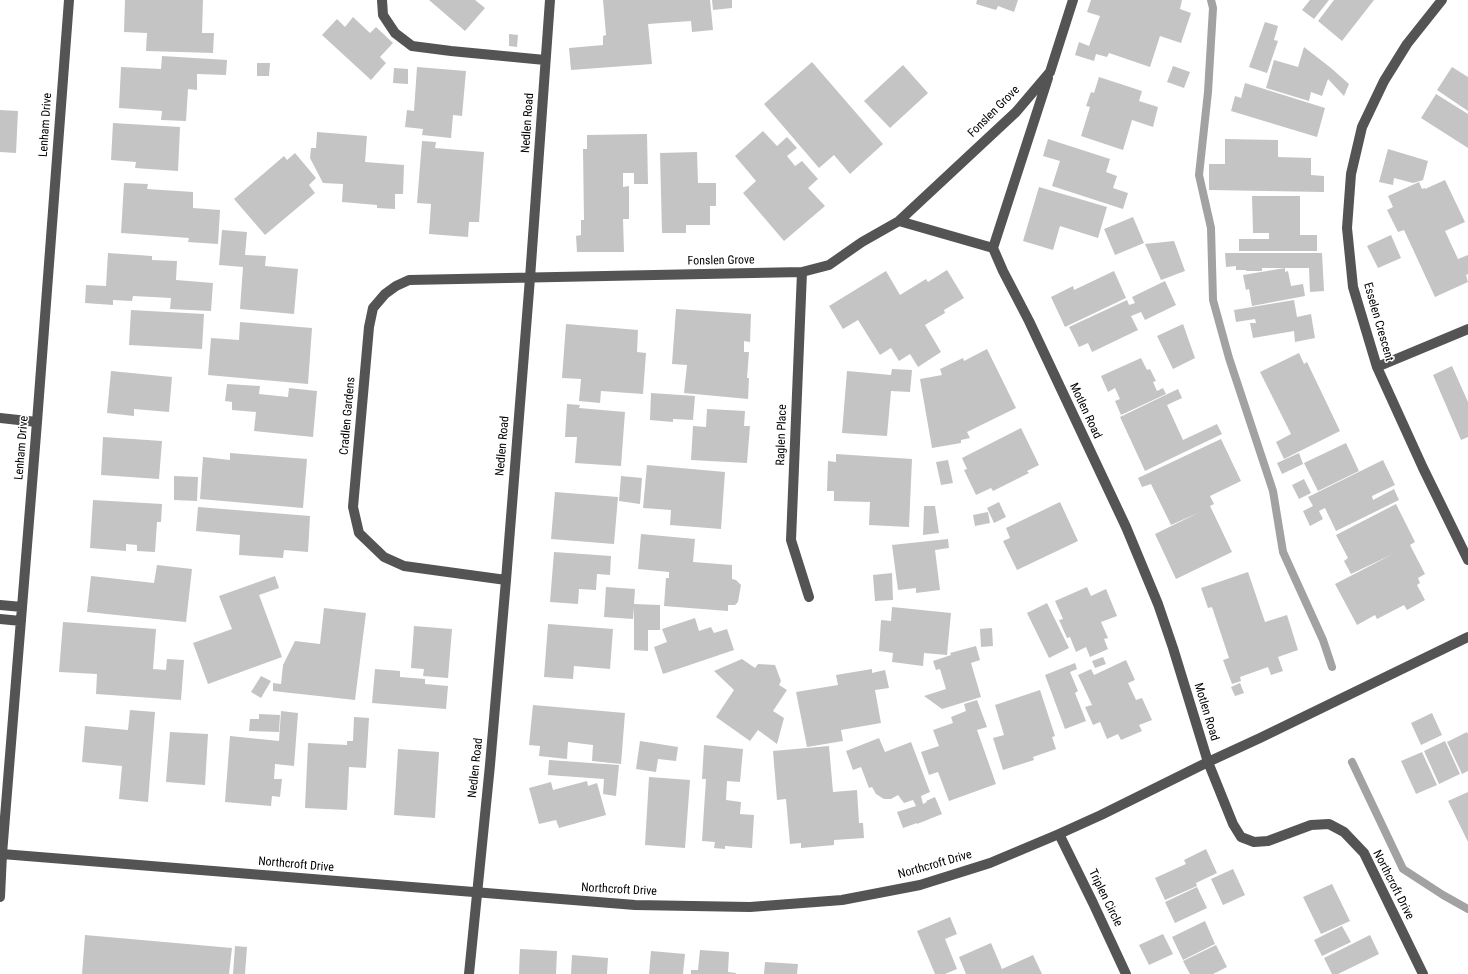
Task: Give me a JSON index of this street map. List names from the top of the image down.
{
  "streets": {
    "street": [
      "Fonslen Grove",
      "Nedlen Road",
      "Lenham Drive",
      "Esselen Crescent",
      "Motlen Road",
      "Cradlen Gardens",
      "Raglen Place",
      "Northcroft Drive",
      "Triplen Circle"
    ]
  },
  "crossings": [
    ["Fonslen Grove", "Nedlen Road"],
    ["Fonslen Grove", "Cradlen Gardens"],
    ["Fonslen Grove", "Raglen Place"],
    ["Nedlen Road", "Cradlen Gardens"],
    ["Nedlen Road", "Northcroft Drive"],
    ["Lenham Drive", "Northcroft Drive"],
    ["Motlen Road", "Northcroft Drive"],
    ["Northcroft Drive", "Triplen Circle"]
  ]
}
